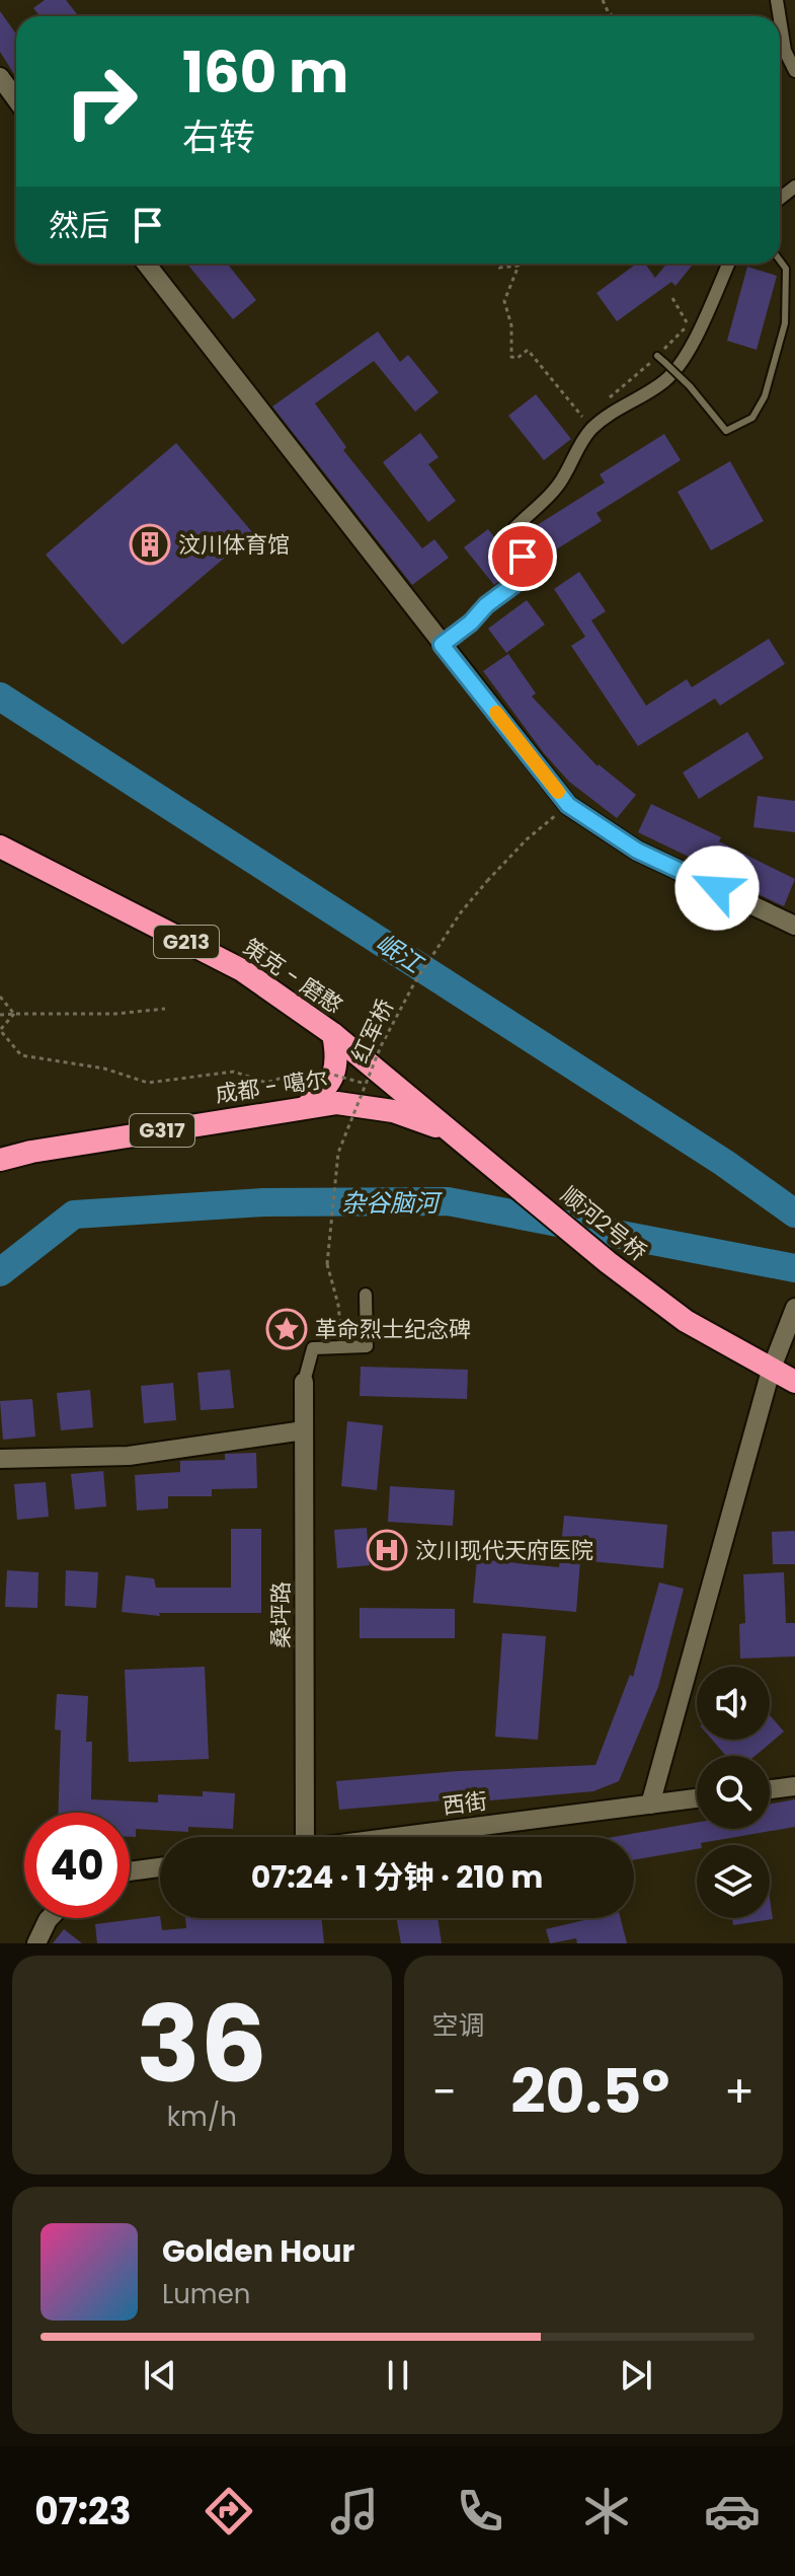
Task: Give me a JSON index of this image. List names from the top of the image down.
{
  "streets": {
    "highway": [
      "G213",
      "策克 - 磨憨",
      "成都 - 噶尔",
      "G317",
      "顺河2号桥"
    ],
    "street": ["桑坪路", "西街"],
    "path": ["红军桥"]
  },
  "crossings": [
    ["G213", "顺河2号桥"],
    ["策克 - 磨憨", "成都 - 噶尔"],
    ["策克 - 磨憨", "顺河2号桥"],
    ["成都 - 噶尔", "顺河2号桥"]
  ],
  "water": ["岷江", "杂谷脑河"],
  "places": {
    "building": ["汶川体育馆"],
    "place": ["革命烈士纪念碑"],
    "hospital": ["汶川现代天府医院"]
  },
  "page": {
    "turn": ["160 m", "右转"],
    "then": "然后",
    "limit": "40",
    "trip": "07:24 · 1 分钟 · 210 m",
    "tile": [
      ["36", "km/h"],
      "空调"
    ],
    "heat": ["−", "20.5°", "+"],
    "song": ["Golden Hour", "Lumen"],
    "tabs": "07:23"
  }
}
